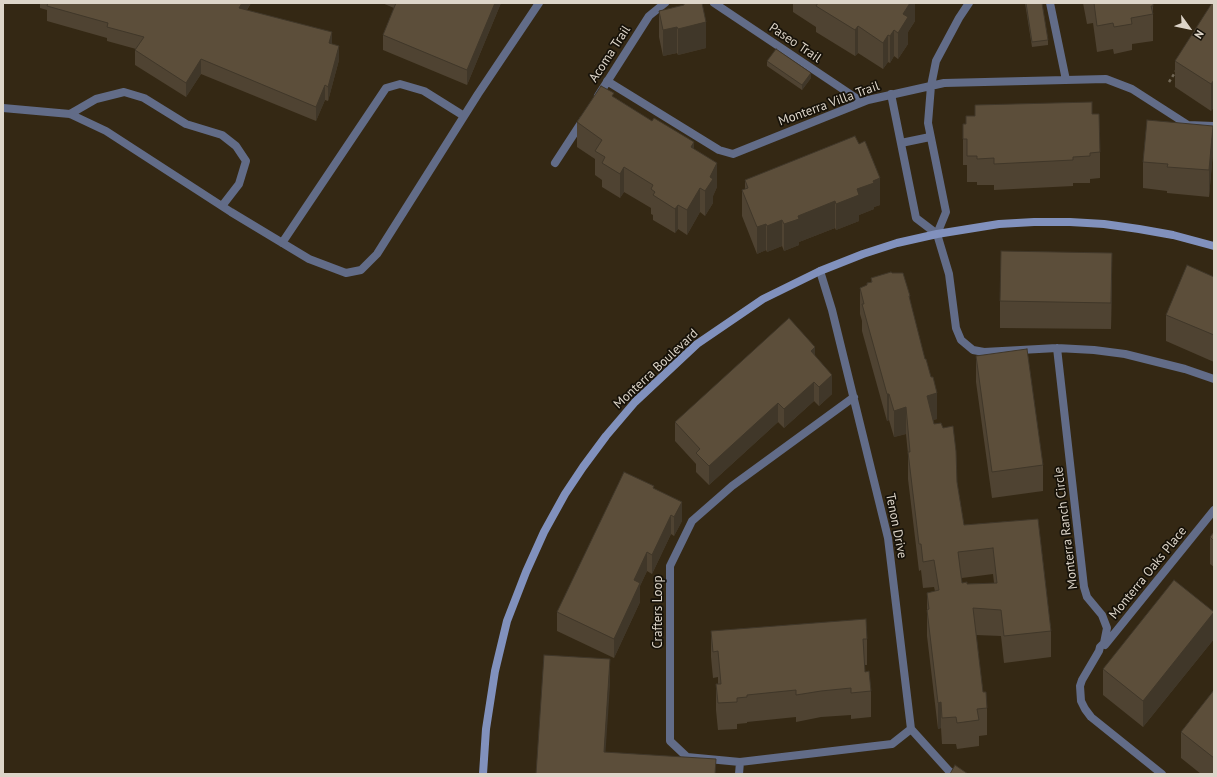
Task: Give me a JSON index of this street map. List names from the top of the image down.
{
  "streets": {
    "street": [
      "Paseo Trail",
      "Acoma Trail",
      "Monterra Villa Trail",
      "Monterra Boulevard",
      "Tenon Drive",
      "Monterra Ranch Circle",
      "Monterra Oaks Place",
      "Crafters Loop"
    ]
  },
  "crossings": [
    ["Paseo Trail", "Monterra Villa Trail"],
    ["Acoma Trail", "Monterra Villa Trail"],
    ["Monterra Boulevard", "Tenon Drive"],
    ["Tenon Drive", "Crafters Loop"],
    ["Monterra Ranch Circle", "Monterra Oaks Place"]
  ],
  "north": "bottom right"
}
